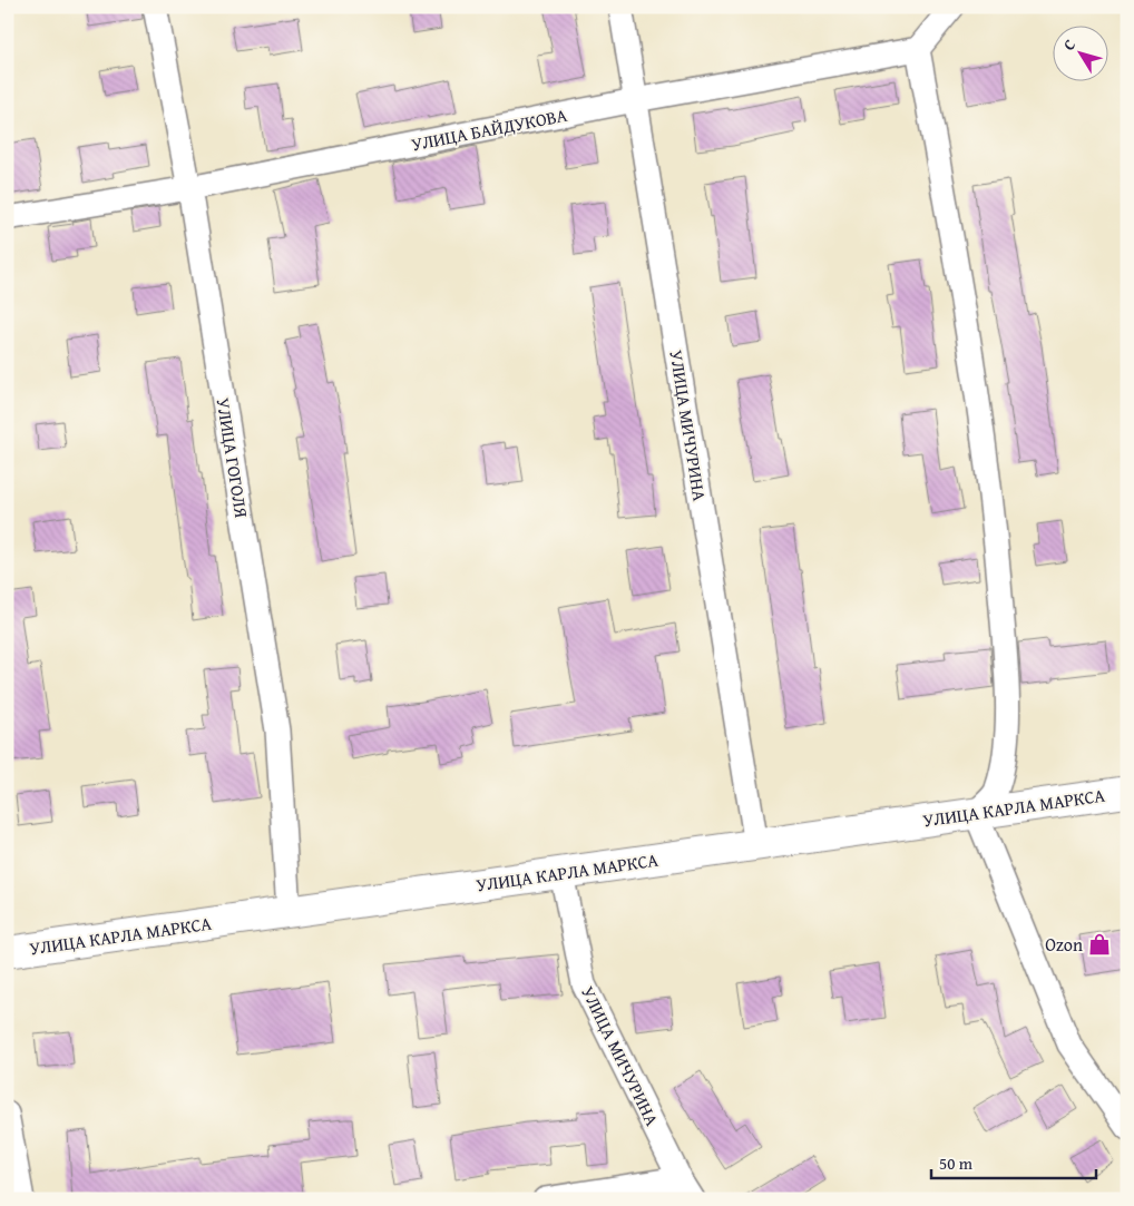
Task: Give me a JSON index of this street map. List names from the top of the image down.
{
  "streets": {
    "main road": ["УЛИЦА КАРЛА МАРКСА"],
    "street": ["УЛИЦА БАЙДУКОВА", "УЛИЦА МИЧУРИНА", "УЛИЦА ГОГОЛЯ"]
  },
  "crossings": [
    ["УЛИЦА БАЙДУКОВА", "УЛИЦА МИЧУРИНА"],
    ["УЛИЦА БАЙДУКОВА", "УЛИЦА ГОГОЛЯ"],
    ["УЛИЦА МИЧУРИНА", "УЛИЦА КАРЛА МАРКСА"],
    ["УЛИЦА ГОГОЛЯ", "УЛИЦА КАРЛА МАРКСА"]
  ],
  "places": {
    "shop": ["Ozon"]
  },
  "scale_bar": "50 m",
  "north": "top left"
}
